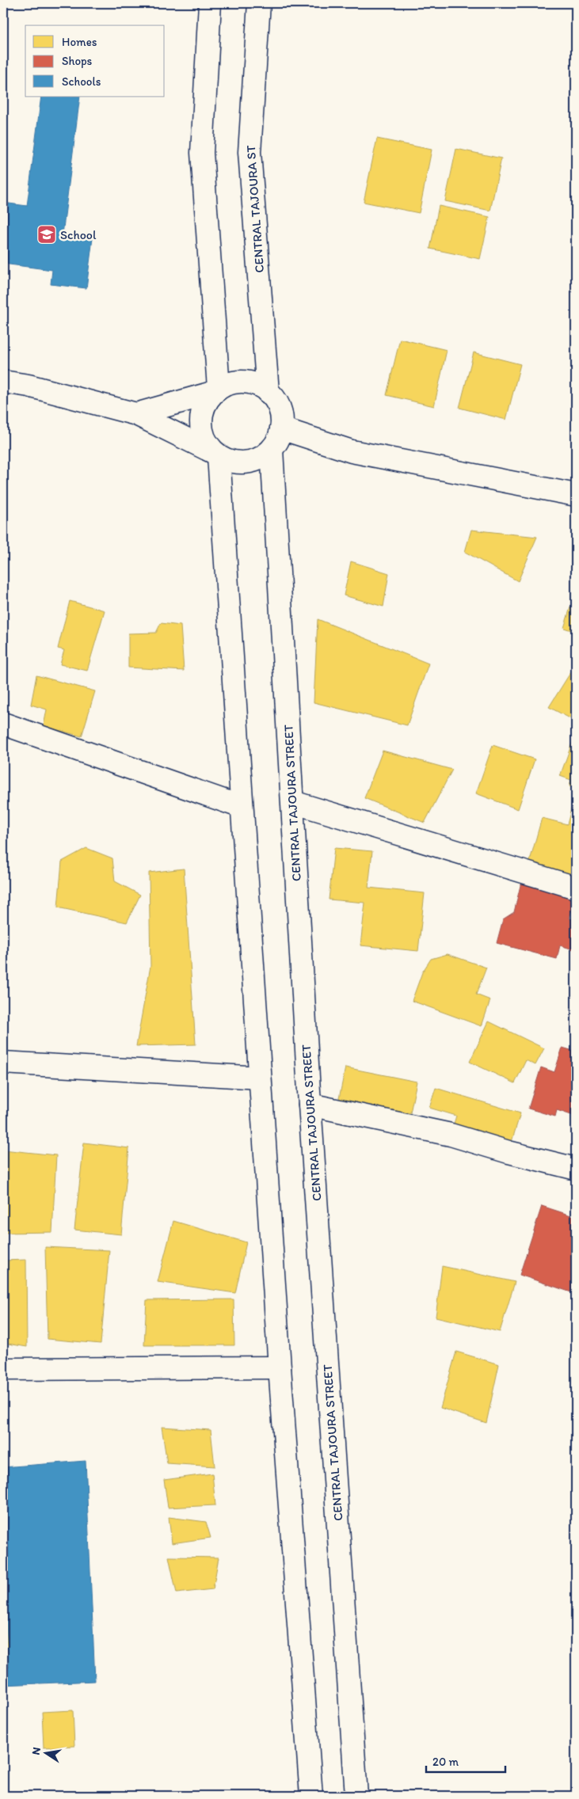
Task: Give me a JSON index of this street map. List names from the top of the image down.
{
  "streets": {
    "main road": ["CENTRAL TAJOURA ST", "CENTRAL TAJOURA STREET"]
  },
  "crossings": [
    ["CENTRAL TAJOURA ST", "CENTRAL TAJOURA STREET"]
  ],
  "places": {
    "school or university": ["School"]
  },
  "legend": ["Homes", "Shops", "Schools"],
  "scale_bar": "20 m",
  "north": "left"
}
